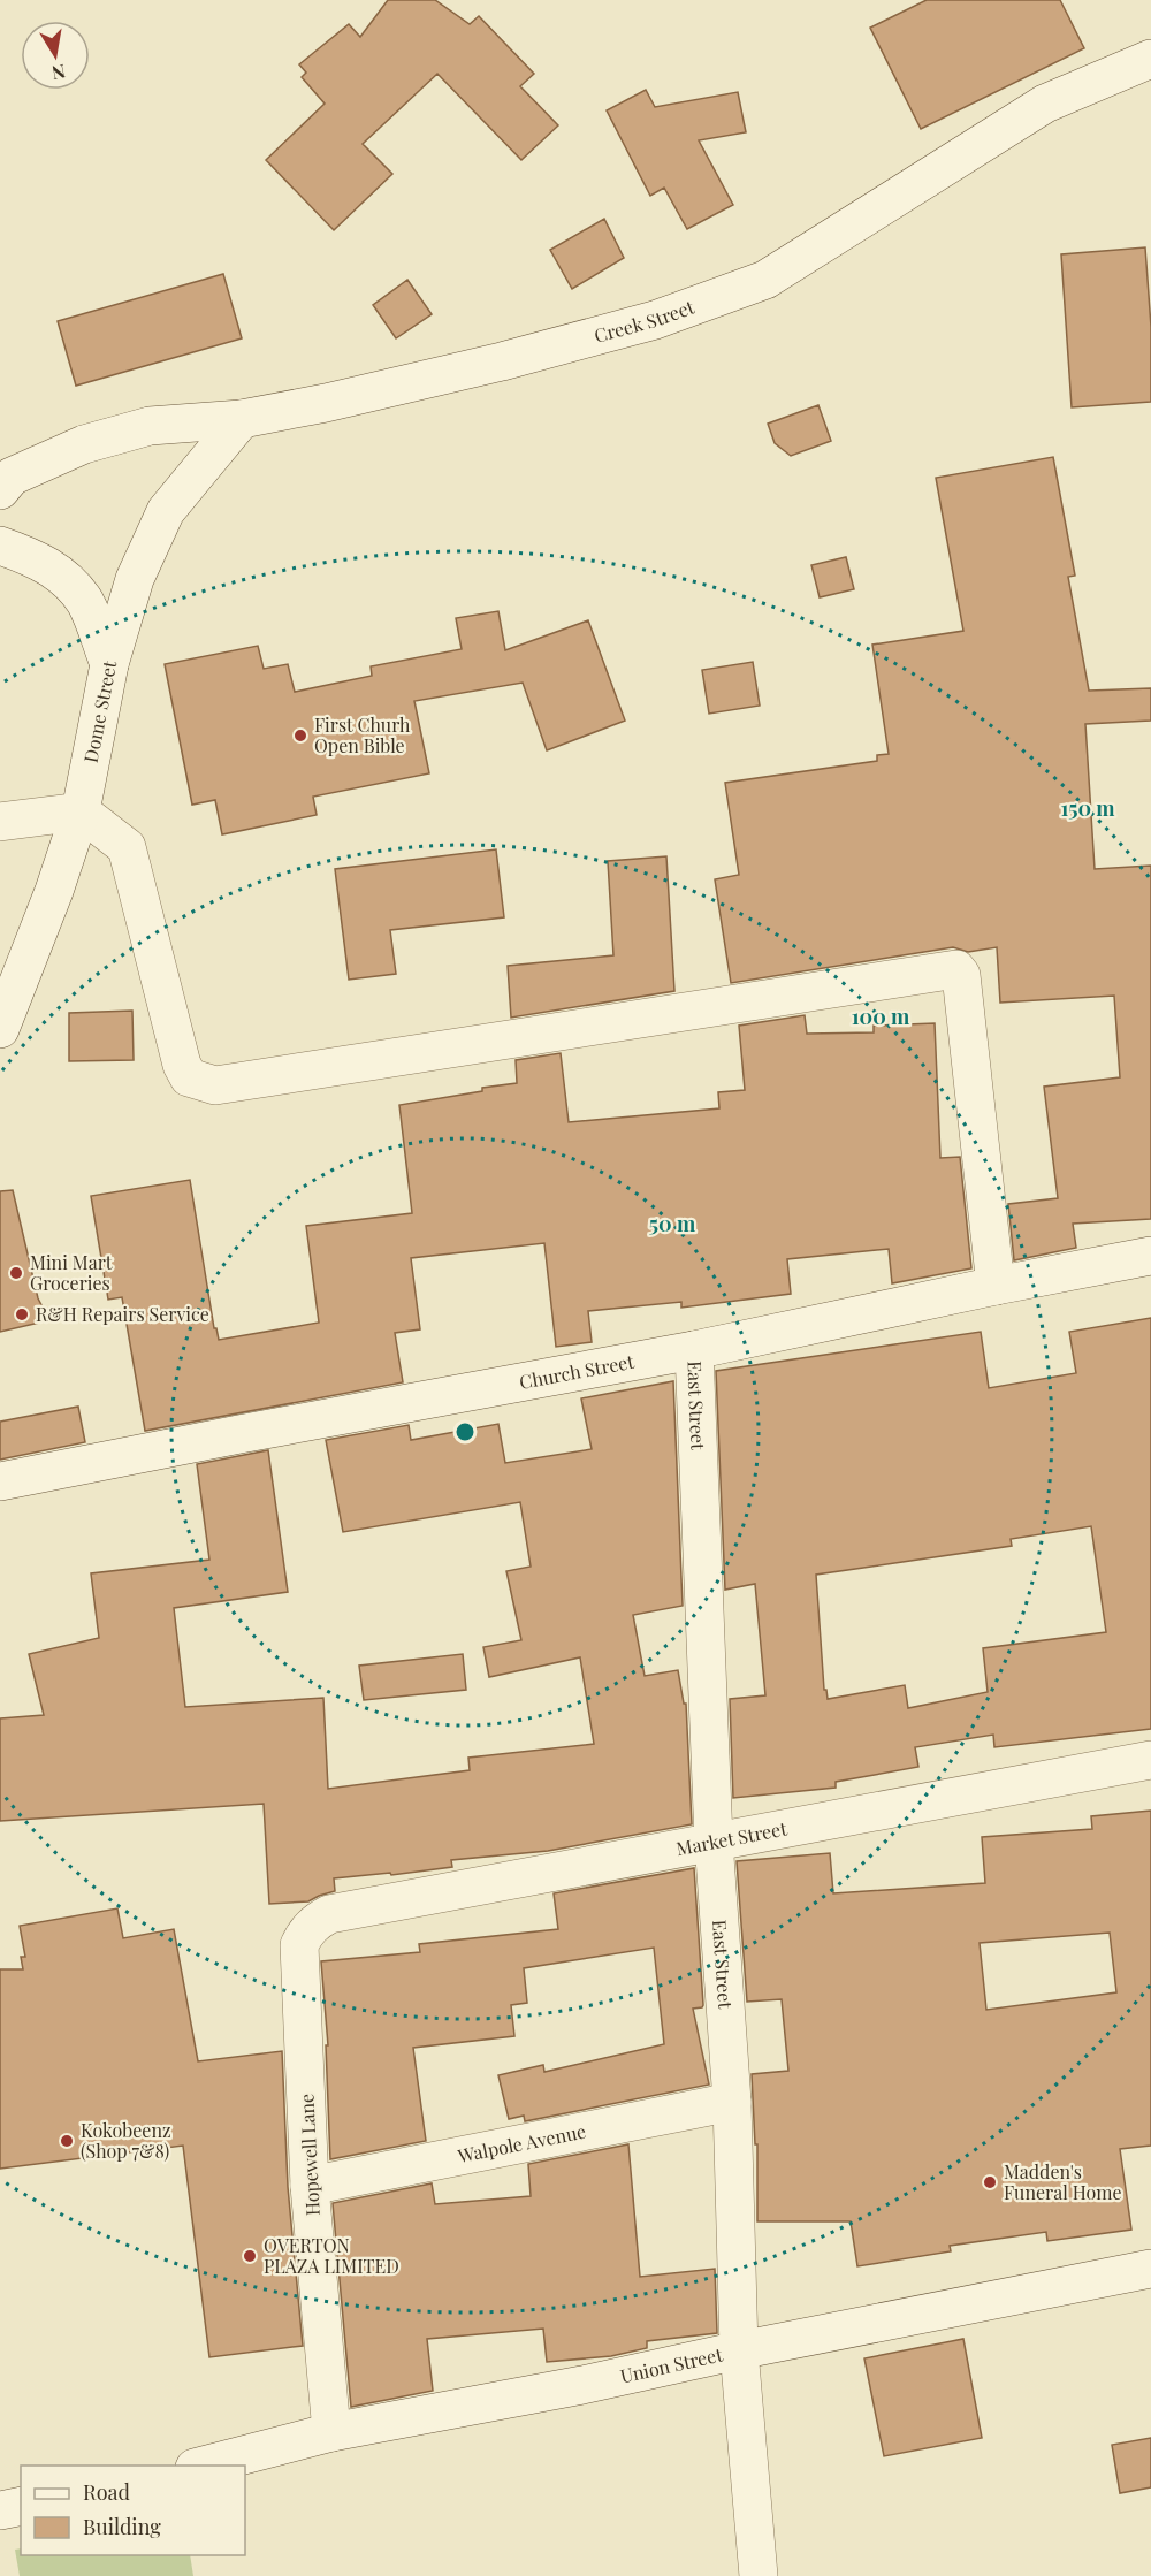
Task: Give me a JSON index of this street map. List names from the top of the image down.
{
  "streets": {
    "street": [
      "Creek Street",
      "Dome Street",
      "Church Street",
      "East Street",
      "Market Street",
      "Walpole Avenue",
      "Hopewell Lane",
      "Union Street"
    ]
  },
  "crossings": [
    ["Creek Street", "Dome Street"],
    ["Church Street", "East Street"],
    ["East Street", "Market Street"],
    ["East Street", "Walpole Avenue"],
    ["East Street", "Union Street"],
    ["Market Street", "Hopewell Lane"],
    ["Walpole Avenue", "Hopewell Lane"],
    ["Hopewell Lane", "Union Street"]
  ],
  "places": [
    "First Churh Open Bible",
    "Mini Mart Groceries",
    "R&H Repairs Service",
    "Kokobeenz (Shop 7&8)",
    "Madden's Funeral Home",
    "OVERTON PLAZA LIMITED"
  ],
  "legend": ["Road", "Building"],
  "north": "bottom",
  "rings": ["150 m", "100 m", "50 m"]
}
